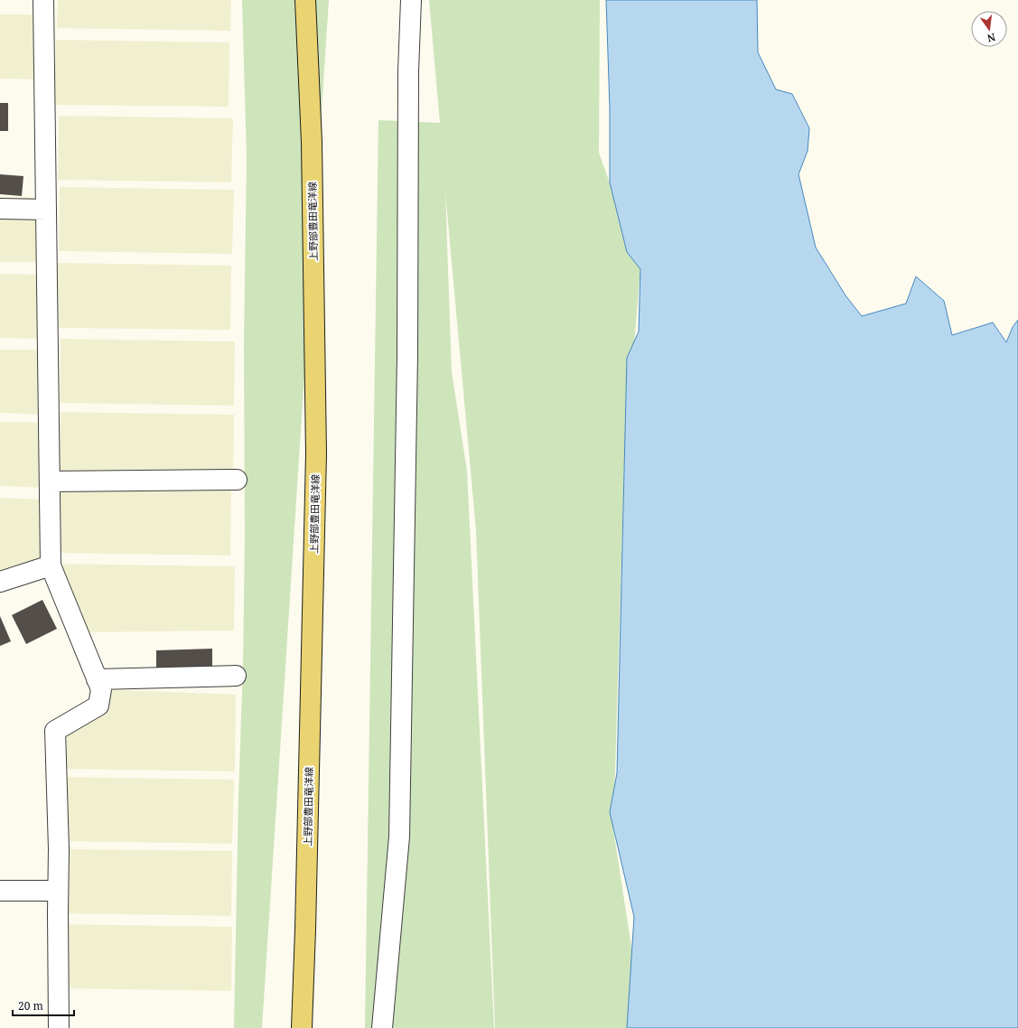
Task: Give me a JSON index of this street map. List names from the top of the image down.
{
  "streets": {
    "main road": ["上野部豊田竜洋線"]
  },
  "scale_bar": "20 m",
  "north": "bottom"
}
